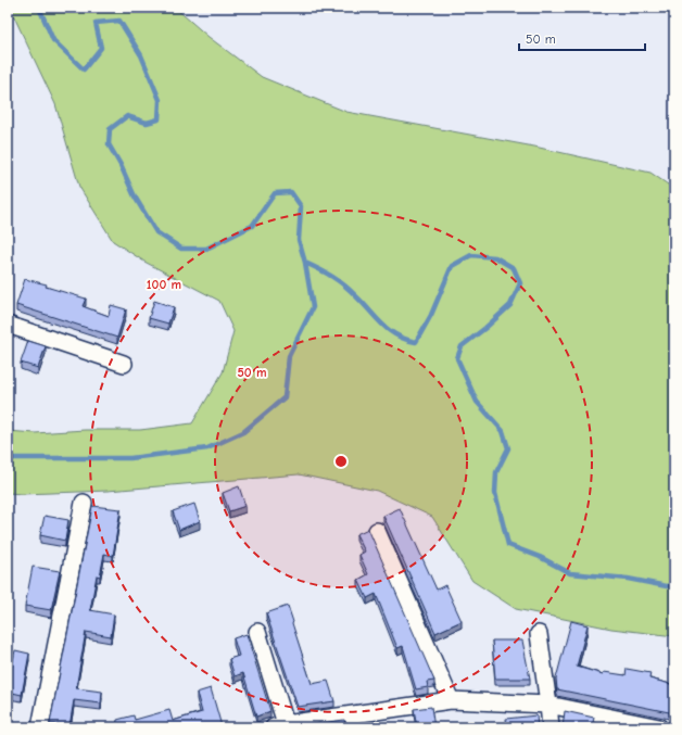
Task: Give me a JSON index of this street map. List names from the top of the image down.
{
  "scale_bar": "50 m",
  "rings": ["100 m", "50 m"]
}
